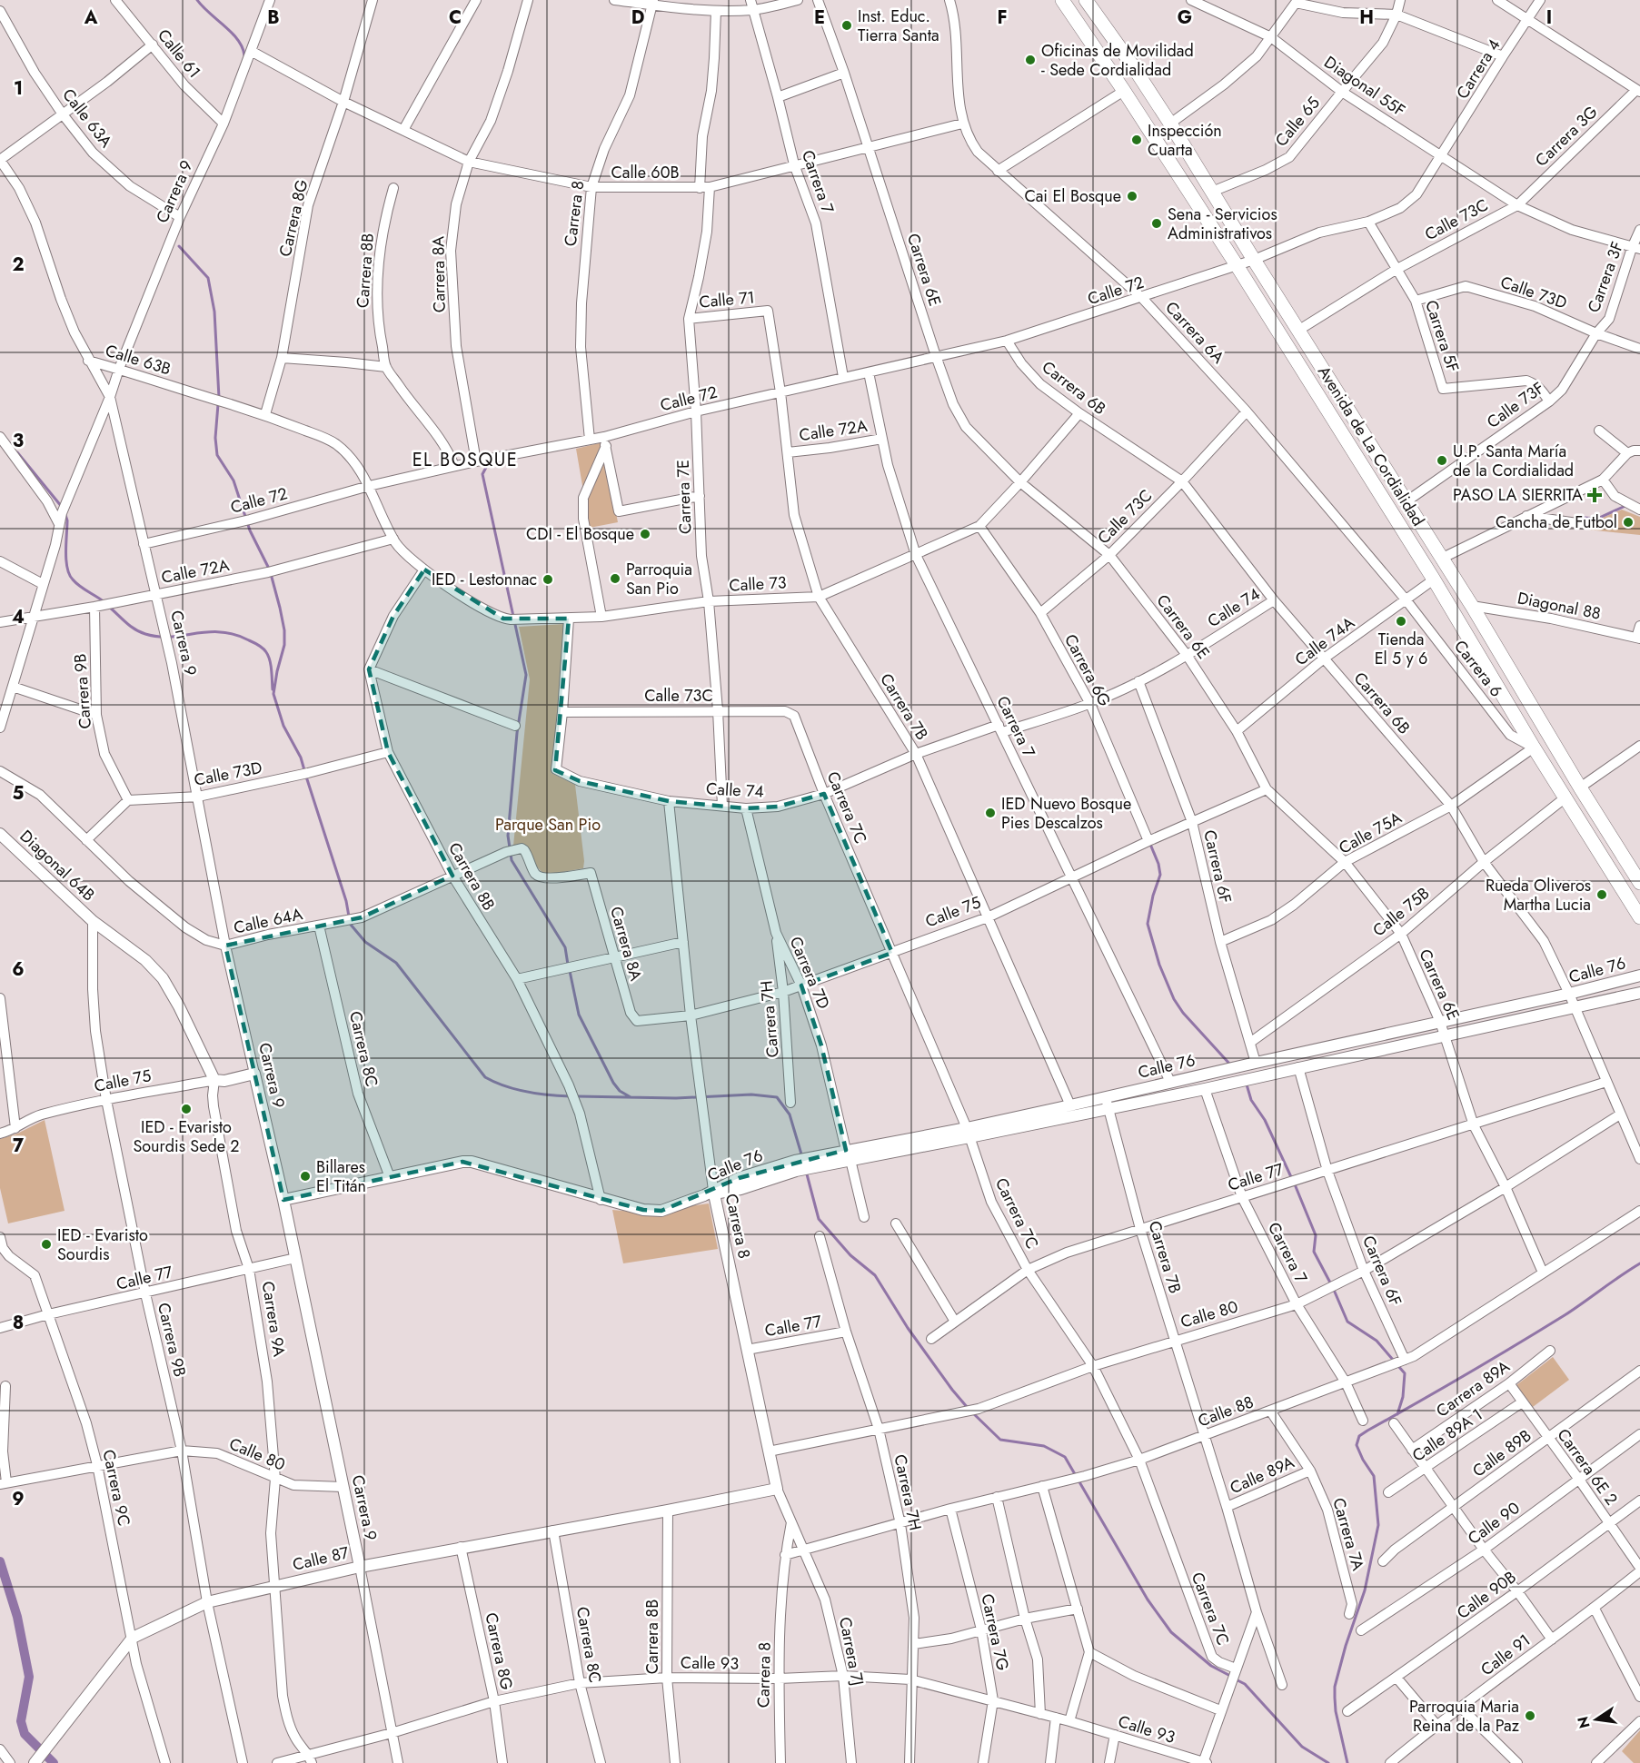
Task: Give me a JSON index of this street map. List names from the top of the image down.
{
  "streets": {
    "main road": ["Avenida de La Cordialidad"],
    "street": [
      "Calle 61",
      "Carrera 4",
      "Diagonal 55F",
      "Calle 63A",
      "Calle 65",
      "Carrera 3G",
      "Calle 60B",
      "Carrera 7",
      "Carrera 9",
      "Carrera 8",
      "Carrera 8G",
      "Calle 73C",
      "Carrera 6E",
      "Carrera 8B",
      "Carrera 8A",
      "Carrera 3F",
      "Calle 72",
      "Calle 73D",
      "Calle 71",
      "Carrera 6A",
      "Carrera 5F",
      "Calle 63B",
      "Carrera 6B",
      "Calle 73F",
      "Calle 72A",
      "Carrera 7E",
      "Calle 73",
      "Diagonal 88",
      "Calle 74",
      "Calle 74A",
      "Carrera 6",
      "Carrera 6G",
      "Carrera 9B",
      "Carrera 7B",
      "Carrera 7C",
      "Calle 75A",
      "Diagonal 64B",
      "Carrera 6F",
      "Calle 75",
      "Calle 75B",
      "Calle 64A",
      "Calle 76",
      "Carrera 7D",
      "Carrera 7H",
      "Carrera 8C",
      "Calle 77",
      "Calle 80",
      "Carrera 9A",
      "Carrera 89A",
      "Calle 88",
      "Calle 89A 1",
      "Calle 89B",
      "Carrera 6E 2",
      "Calle 89A",
      "Carrera 9C",
      "Calle 90",
      "Carrera 7A",
      "Calle 87",
      "Calle 90B",
      "Carrera 7G",
      "Carrera 7J",
      "Calle 91",
      "Calle 93"
    ]
  },
  "crossings": [
    ["Calle 61", "Carrera 9"],
    ["Carrera 4", "Diagonal 55F"],
    ["Carrera 4", "Calle 72"],
    ["Carrera 4", "Carrera 5F"],
    ["Diagonal 55F", "Calle 65"],
    ["Diagonal 55F", "Carrera 3G"],
    ["Diagonal 55F", "Calle 73C"],
    ["Calle 63A", "Carrera 9"],
    ["Calle 65", "Avenida de La Cordialidad"],
    ["Carrera 3G", "Calle 73C"],
    ["Calle 60B", "Carrera 7"],
    ["Calle 60B", "Carrera 9"],
    ["Calle 60B", "Carrera 8"],
    ["Calle 60B", "Carrera 8G"],
    ["Calle 60B", "Carrera 6E"],
    ["Calle 60B", "Carrera 8A"],
    ["Calle 60B", "Carrera 6A"],
    ["Calle 60B", "Carrera 7E"],
    ["Carrera 7", "Calle 72"],
    ["Carrera 7", "Calle 72A"],
    ["Carrera 7", "Calle 73"],
    ["Carrera 7", "Calle 74"],
    ["Carrera 7", "Calle 75"],
    ["Carrera 7", "Calle 76"],
    ["Carrera 7", "Calle 77"],
    ["Carrera 7", "Calle 80"],
    ["Carrera 7", "Calle 88"],
    ["Carrera 9", "Calle 72"],
    ["Carrera 9", "Calle 73D"],
    ["Carrera 9", "Calle 63B"],
    ["Carrera 9", "Calle 72A"],
    ["Carrera 9", "Calle 75"],
    ["Carrera 9", "Calle 64A"],
    ["Carrera 9", "Calle 76"],
    ["Carrera 9", "Calle 77"],
    ["Carrera 9", "Calle 80"],
    ["Carrera 9", "Calle 87"],
    ["Carrera 9", "Calle 93"],
    ["Carrera 8", "Calle 72"],
    ["Carrera 8", "Calle 74"],
    ["Carrera 8", "Calle 75"],
    ["Carrera 8", "Calle 76"],
    ["Carrera 8", "Calle 77"],
    ["Carrera 8", "Calle 80"],
    ["Carrera 8", "Calle 88"],
    ["Carrera 8", "Calle 87"],
    ["Carrera 8", "Carrera 7J"],
    ["Carrera 8", "Calle 93"],
    ["Carrera 8G", "Calle 63B"],
    ["Carrera 8G", "Calle 87"],
    ["Carrera 8G", "Calle 93"],
    ["Calle 73C", "Carrera 6E"],
    ["Calle 73C", "Carrera 6A"],
    ["Calle 73C", "Carrera 5F"],
    ["Calle 73C", "Carrera 6B"],
    ["Calle 73C", "Avenida de La Cordialidad"],
    ["Calle 73C", "Carrera 7E"],
    ["Calle 73C", "Calle 74"],
    ["Calle 73C", "Carrera 6G"],
    ["Calle 73C", "Carrera 7C"],
    ["Carrera 6E", "Calle 72"],
    ["Carrera 6E", "Calle 73"],
    ["Carrera 6E", "Calle 74"],
    ["Carrera 6E", "Calle 74A"],
    ["Carrera 6E", "Calle 75A"],
    ["Carrera 6E", "Calle 75"],
    ["Carrera 6E", "Calle 75B"],
    ["Carrera 6E", "Calle 76"],
    ["Carrera 6E", "Calle 77"],
    ["Carrera 6E", "Calle 80"],
    ["Carrera 6E", "Calle 88"],
    ["Carrera 8B", "Calle 72"],
    ["Carrera 8B", "Calle 73D"],
    ["Carrera 8B", "Calle 64A"],
    ["Carrera 8B", "Calle 76"],
    ["Carrera 8B", "Calle 87"],
    ["Carrera 8B", "Calle 93"],
    ["Carrera 8A", "Calle 72"],
    ["Carrera 8A", "Calle 75"],
    ["Carrera 8A", "Calle 64A"],
    ["Carrera 3F", "Calle 73D"],
    ["Carrera 3F", "Calle 73F"],
    ["Calle 72", "Carrera 6A"],
    ["Calle 72", "Carrera 5F"],
    ["Calle 72", "Calle 63B"],
    ["Calle 72", "Carrera 6B"],
    ["Calle 72", "Avenida de La Cordialidad"],
    ["Calle 72", "Carrera 7E"],
    ["Calle 72", "Carrera 7B"],
    ["Calle 73D", "Carrera 5F"],
    ["Calle 73D", "Calle 73F"],
    ["Calle 73D", "Carrera 9B"],
    ["Calle 71", "Carrera 7E"],
    ["Calle 71", "Carrera 7B"],
    ["Carrera 6A", "Calle 74A"],
    ["Carrera 6A", "Carrera 6"],
    ["Carrera 5F", "Calle 73F"],
    ["Carrera 6B", "Calle 73"],
    ["Carrera 6B", "Calle 74"],
    ["Carrera 6B", "Calle 74A"],
    ["Carrera 6B", "Calle 75A"],
    ["Carrera 6B", "Calle 75B"],
    ["Carrera 6B", "Calle 76"],
    ["Carrera 6B", "Calle 77"],
    ["Carrera 6B", "Calle 80"],
    ["Calle 73F", "Avenida de La Cordialidad"],
    ["Calle 72A", "Calle 73"],
    ["Calle 72A", "Carrera 9B"],
    ["Calle 72A", "Carrera 7B"],
    ["Avenida de La Cordialidad", "Diagonal 88"],
    ["Avenida de La Cordialidad", "Calle 74A"],
    ["Avenida de La Cordialidad", "Carrera 6"],
    ["Avenida de La Cordialidad", "Calle 75A"],
    ["Avenida de La Cordialidad", "Calle 75B"],
    ["Carrera 7E", "Calle 73"],
    ["Carrera 7E", "Calle 74"],
    ["Calle 73", "Carrera 6G"],
    ["Calle 73", "Carrera 7B"],
    ["Calle 74", "Carrera 6G"],
    ["Calle 74", "Carrera 7B"],
    ["Calle 74", "Carrera 7C"],
    ["Calle 74", "Carrera 6F"],
    ["Calle 74", "Carrera 7D"],
    ["Calle 74A", "Carrera 6"],
    ["Carrera 6", "Calle 75A"],
    ["Carrera 6G", "Calle 75"],
    ["Carrera 9B", "Diagonal 64B"],
    ["Carrera 9B", "Calle 75"],
    ["Carrera 9B", "Calle 77"],
    ["Carrera 9B", "Calle 80"],
    ["Carrera 9B", "Carrera 9A"],
    ["Carrera 9B", "Calle 87"],
    ["Carrera 7B", "Calle 75"],
    ["Carrera 7B", "Calle 76"],
    ["Carrera 7B", "Calle 77"],
    ["Carrera 7B", "Calle 80"],
    ["Carrera 7B", "Calle 88"],
    ["Carrera 7B", "Calle 89A"],
    ["Carrera 7C", "Calle 75"],
    ["Carrera 7C", "Calle 76"],
    ["Carrera 7C", "Calle 77"],
    ["Carrera 7C", "Calle 80"],
    ["Carrera 7C", "Calle 88"],
    ["Calle 75A", "Carrera 6F"],
    ["Diagonal 64B", "Carrera 9A"],
    ["Carrera 6F", "Calle 75"],
    ["Carrera 6F", "Calle 75B"],
    ["Carrera 6F", "Calle 76"],
    ["Carrera 6F", "Calle 77"],
    ["Carrera 6F", "Calle 80"],
    ["Carrera 6F", "Calle 88"],
    ["Calle 75", "Carrera 7D"],
    ["Calle 75", "Carrera 7H"],
    ["Calle 75", "Carrera 9A"],
    ["Calle 64A", "Carrera 8C"],
    ["Calle 76", "Carrera 7D"],
    ["Calle 76", "Carrera 8C"],
    ["Carrera 7D", "Carrera 7H"],
    ["Carrera 7H", "Calle 77"],
    ["Carrera 7H", "Calle 80"],
    ["Carrera 7H", "Calle 88"],
    ["Carrera 7H", "Calle 93"],
    ["Carrera 8C", "Calle 87"],
    ["Carrera 8C", "Calle 93"],
    ["Calle 77", "Carrera 9A"],
    ["Calle 77", "Carrera 9C"],
    ["Calle 80", "Carrera 9A"],
    ["Calle 80", "Carrera 9C"],
    ["Carrera 9A", "Calle 87"],
    ["Carrera 9A", "Calle 93"],
    ["Carrera 89A", "Carrera 6E 2"],
    ["Calle 88", "Carrera 7A"],
    ["Calle 88", "Carrera 7G"],
    ["Calle 88", "Carrera 7J"],
    ["Calle 89A 1", "Carrera 6E 2"],
    ["Calle 89B", "Carrera 6E 2"],
    ["Carrera 6E 2", "Calle 90"],
    ["Carrera 6E 2", "Calle 90B"],
    ["Carrera 6E 2", "Calle 91"],
    ["Calle 89A", "Carrera 7A"],
    ["Carrera 9C", "Calle 87"],
    ["Carrera 7G", "Calle 93"],
    ["Carrera 7J", "Calle 93"]
  ],
  "districts": ["EL BOSQUE"],
  "parks": ["Parque San Pio"],
  "places": {
    "other": [
      "Inst. Educ. Tierra Santa",
      "Oficinas de Movilidad - Sede Cordialidad",
      "Inspección Cuarta",
      "Cai El Bosque",
      "Sena - Servicios Administrativos",
      "U.P. Santa María de la Cordialidad",
      "Cancha de Futbol",
      "CDI - El Bosque",
      "Parroquia San Pio",
      "IED - Lestonnac",
      "Tienda El 5 y 6",
      "IED Nuevo Bosque Pies Descalzos",
      "Rueda Oliveros Martha Lucia",
      "IED - Evaristo Sourdis Sede 2",
      "Billares El Titán",
      "IED - Evaristo Sourdis",
      "Parroquia Maria Reina de la Paz"
    ],
    "health": ["PASO LA SIERRITA"]
  },
  "north": "left",
  "grid": {
    "columns": [
      "A",
      "B",
      "C",
      "D",
      "E",
      "F",
      "G",
      "H",
      "I"
    ],
    "rows": [
      "1",
      "2",
      "3",
      "4",
      "5",
      "6",
      "7",
      "8",
      "9"
    ]
  }
}
